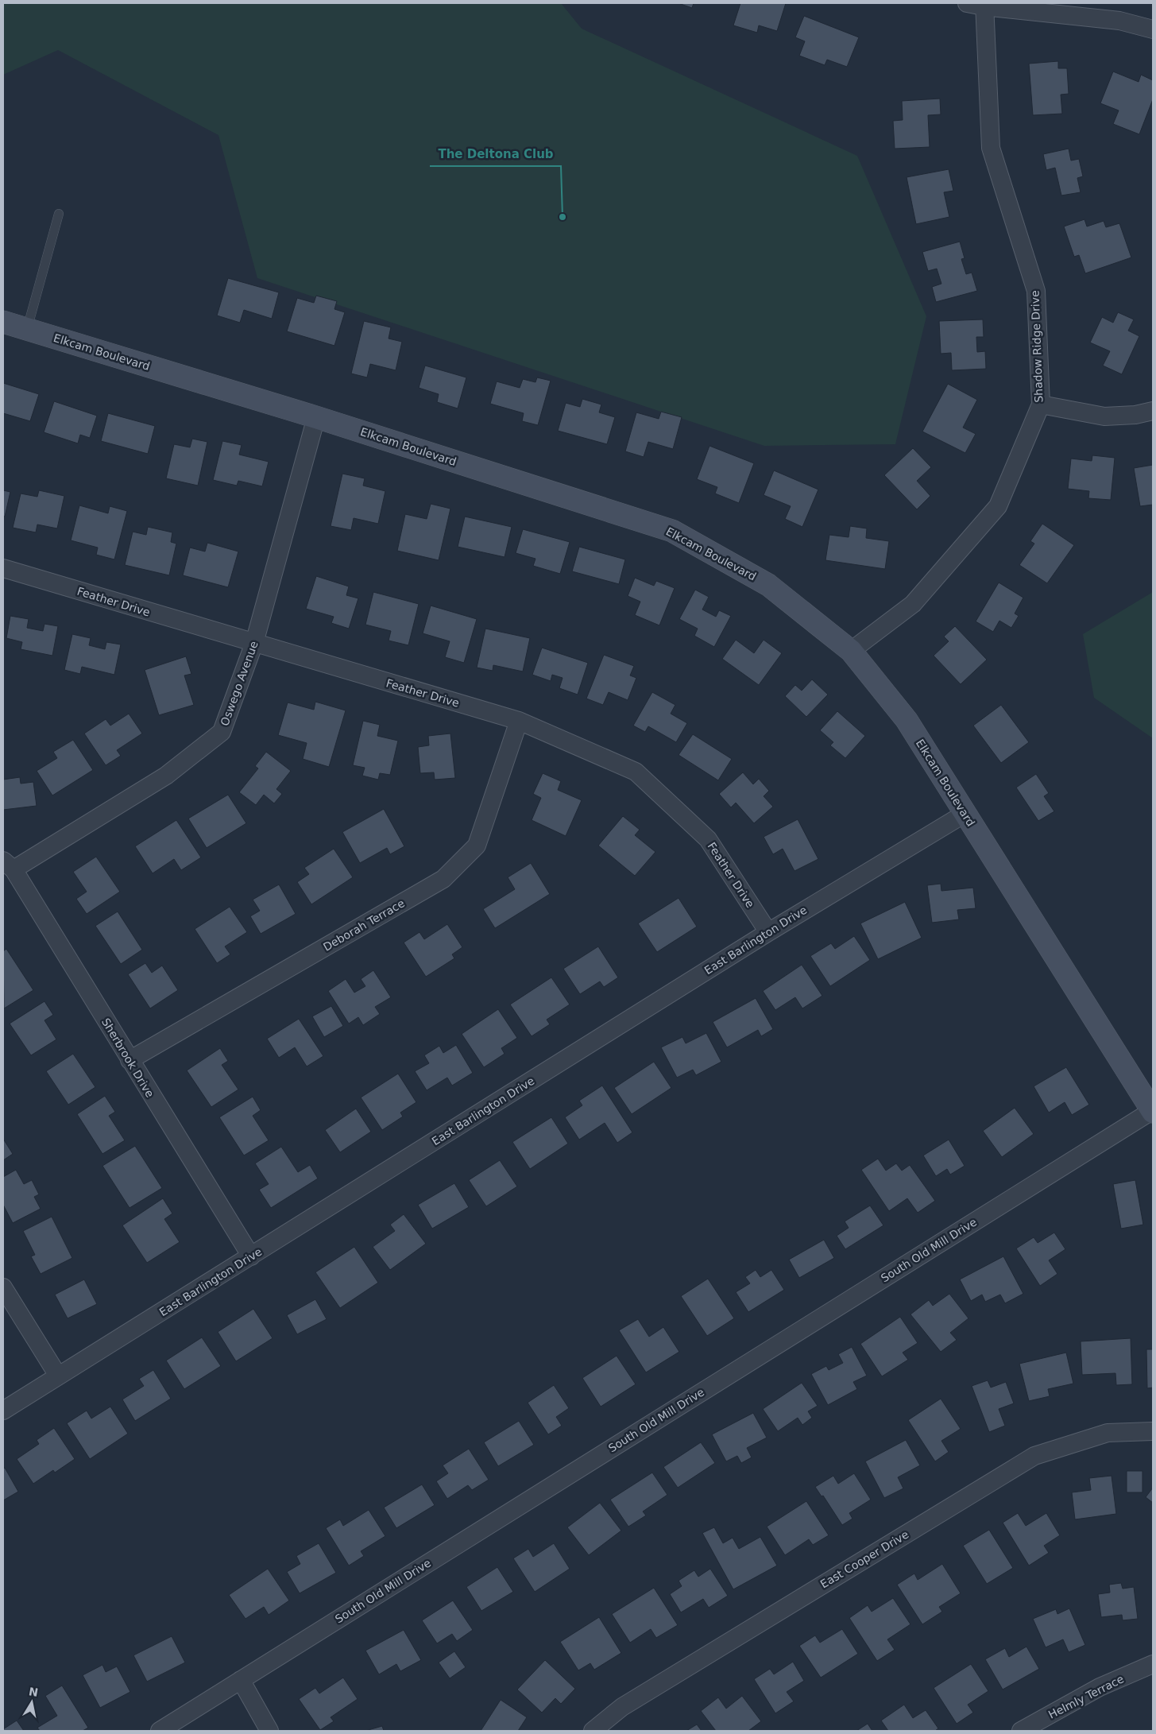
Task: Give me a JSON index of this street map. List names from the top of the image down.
{
  "streets": {
    "street": [
      "Shadow Ridge Drive",
      "Elkcam Boulevard",
      "Feather Drive",
      "Oswego Avenue",
      "Deborah Terrace",
      "East Barlington Drive",
      "Sherbrook Drive",
      "South Old Mill Drive",
      "East Cooper Drive",
      "Helmly Terrace"
    ]
  },
  "crossings": [
    ["Shadow Ridge Drive", "Elkcam Boulevard"],
    ["Elkcam Boulevard", "Oswego Avenue"],
    ["Elkcam Boulevard", "East Barlington Drive"],
    ["Elkcam Boulevard", "South Old Mill Drive"],
    ["Feather Drive", "Oswego Avenue"],
    ["Feather Drive", "Deborah Terrace"],
    ["Feather Drive", "East Barlington Drive"],
    ["Oswego Avenue", "Sherbrook Drive"],
    ["Deborah Terrace", "Sherbrook Drive"],
    ["East Barlington Drive", "Sherbrook Drive"]
  ],
  "places": ["The Deltona Club"],
  "north": "top"
}
